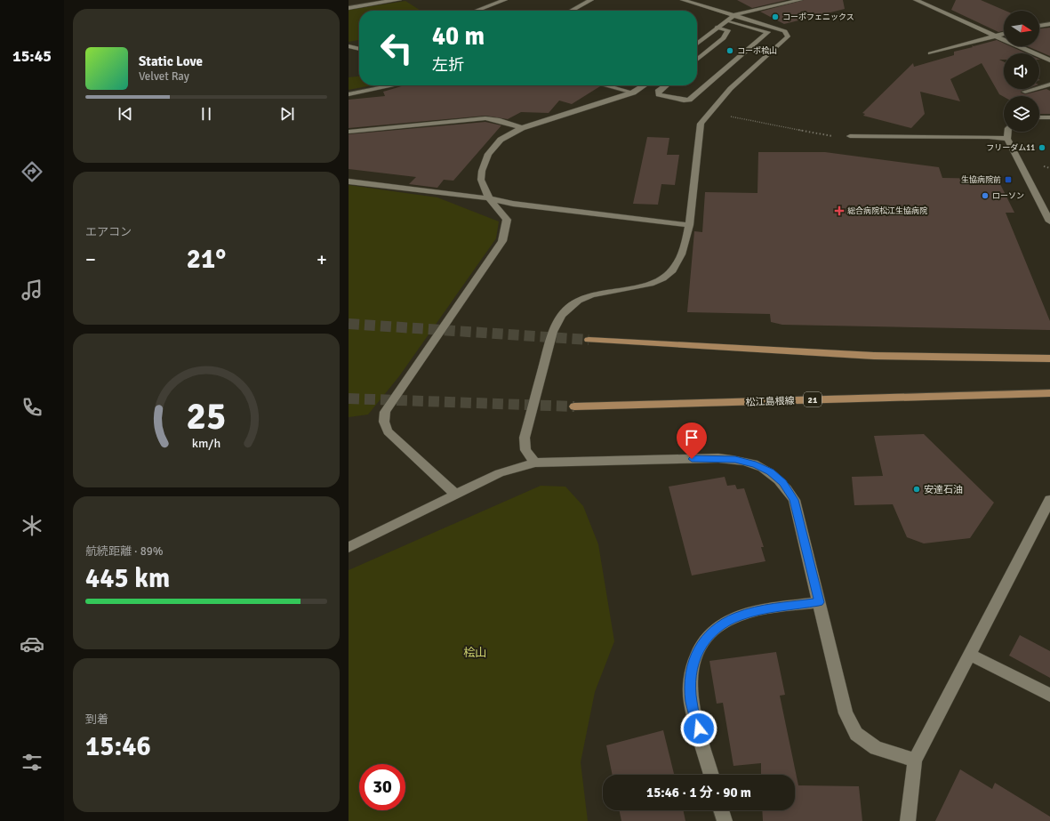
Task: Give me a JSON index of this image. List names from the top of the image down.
{
  "streets": {
    "main road": ["21", "松江島根線"]
  },
  "parks": ["桧山"],
  "places": {
    "other": [
      "コーポフェニックス",
      "コーポ桧山",
      "フリーダム11",
      "ローソン",
      "安達石油"
    ],
    "transit": ["生協病院前"],
    "health": ["総合病院松江生協病院"]
  },
  "north": "right",
  "page": {
    "tabs": "15:45",
    "turn": ["40 m", "左折"],
    "song": ["Static Love", "Velvet Ray"],
    "tile": [
      "エアコン",
      ["航続距離 · 89%", "445 km"],
      ["到着", "15:46"]
    ],
    "heat": ["−", "21°", "+"],
    "limit": "30",
    "trip": "15:46 · 1 分 · 90 m",
    "gauge": ["25", "km/h"]
  }
}
